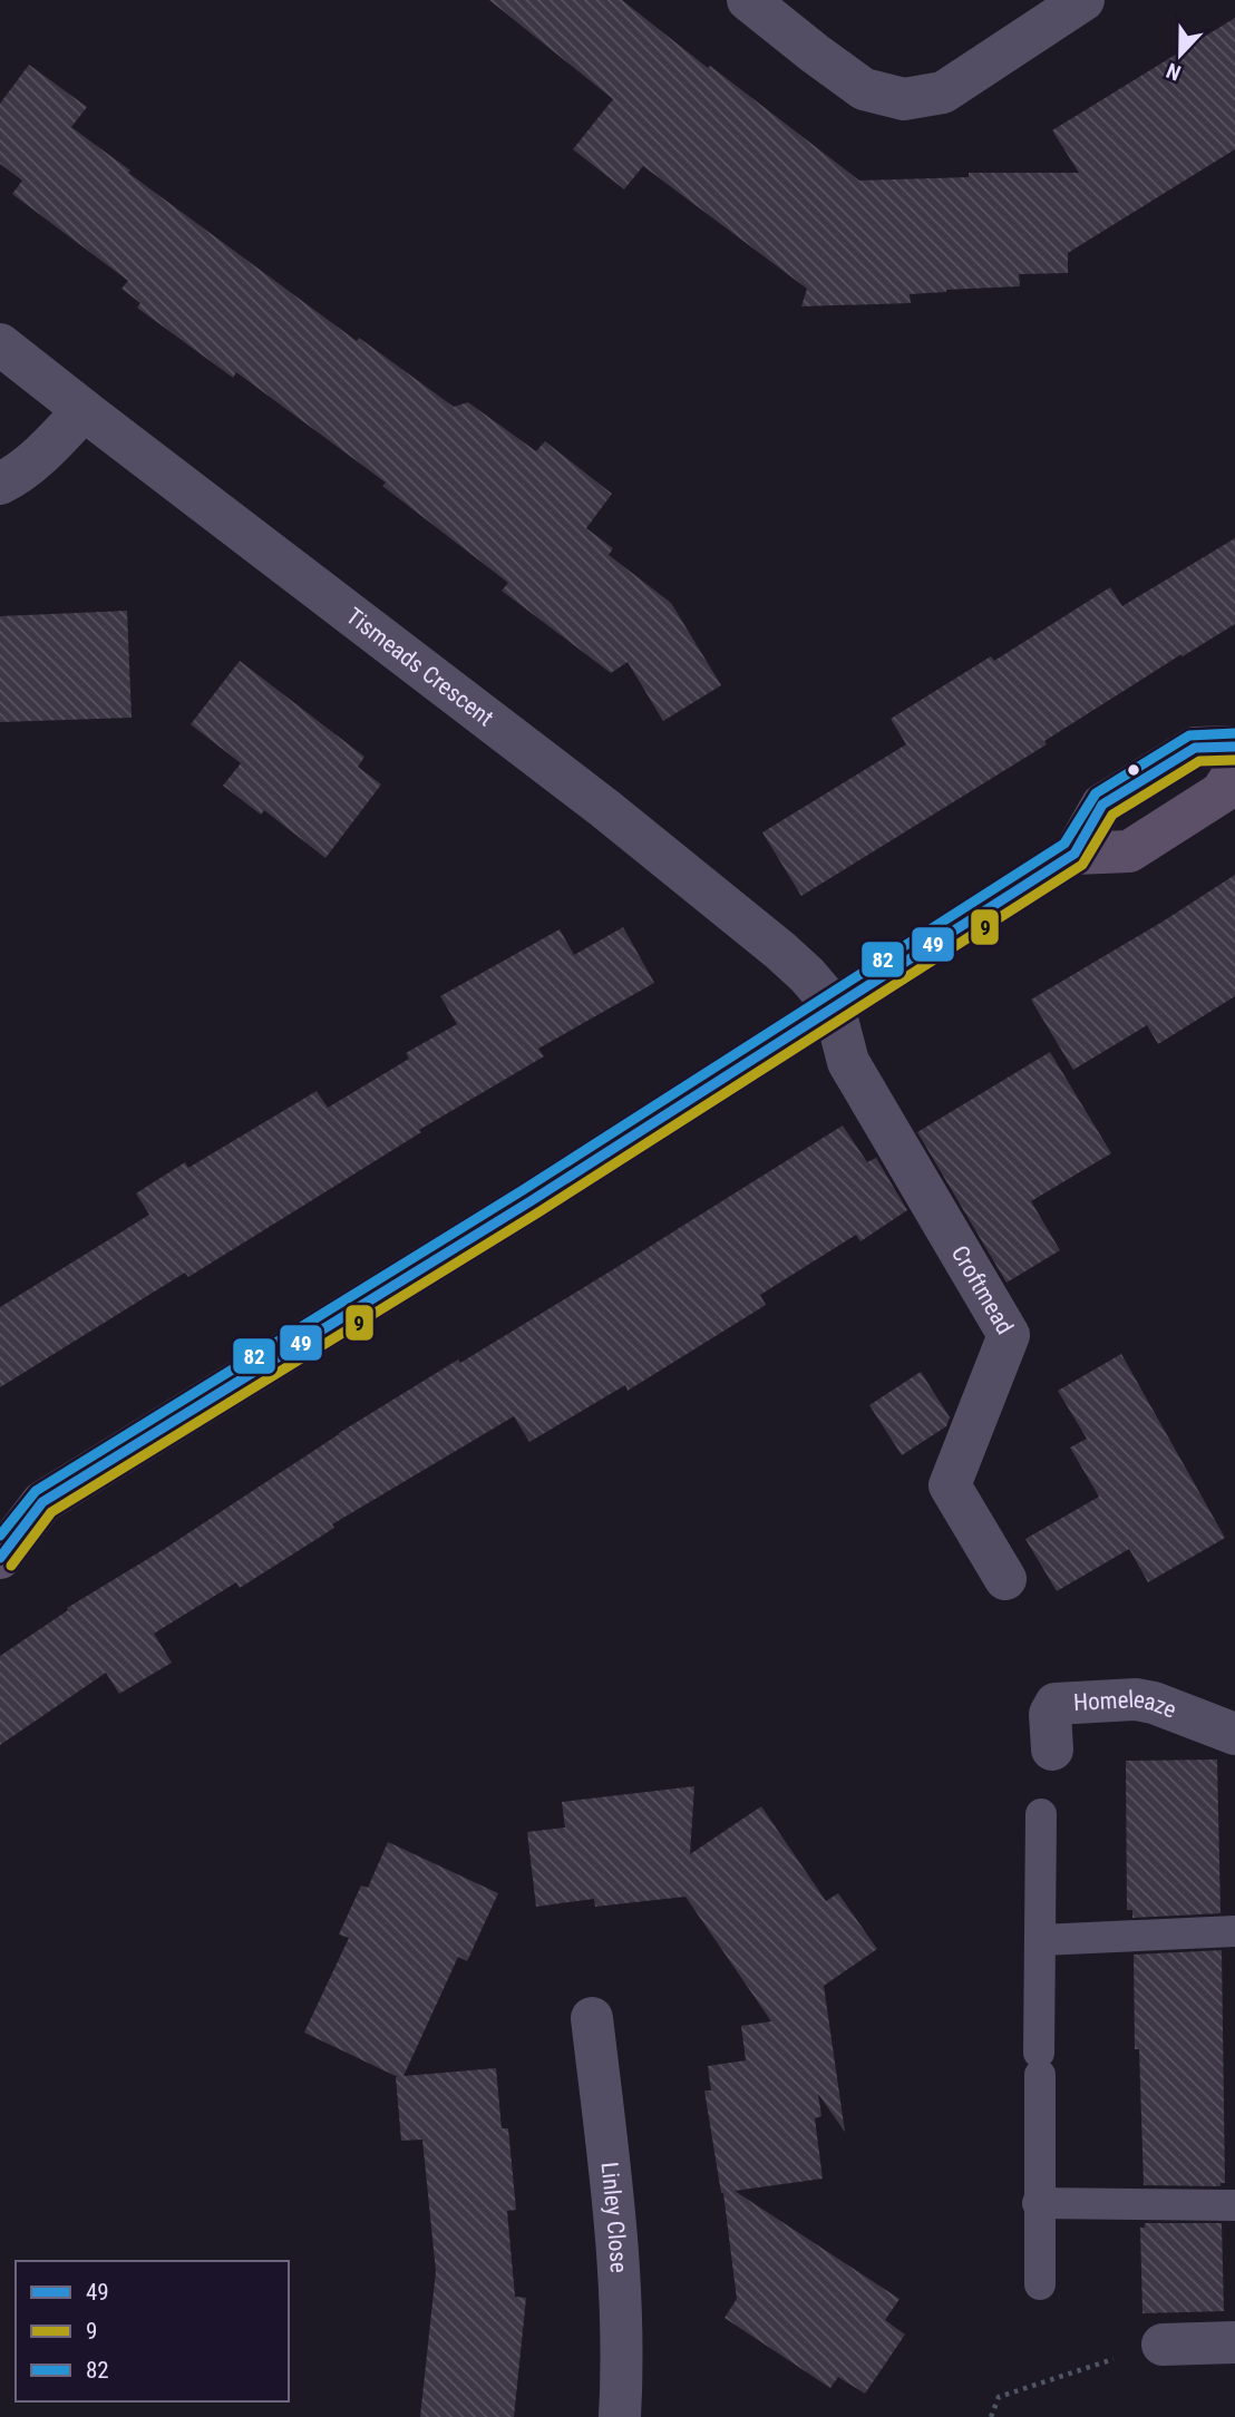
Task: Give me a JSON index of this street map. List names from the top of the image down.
{
  "streets": {
    "street": [
      "Tismeads Crescent",
      "Croftmead",
      "Homeleaze",
      "Linley Close"
    ]
  },
  "crossings": [
    ["Tismeads Crescent", "Croftmead"]
  ],
  "lines": ["transit line 82", "transit line 49", "transit line 9"],
  "legend": ["49", "9", "82"],
  "north": "bottom"
}
